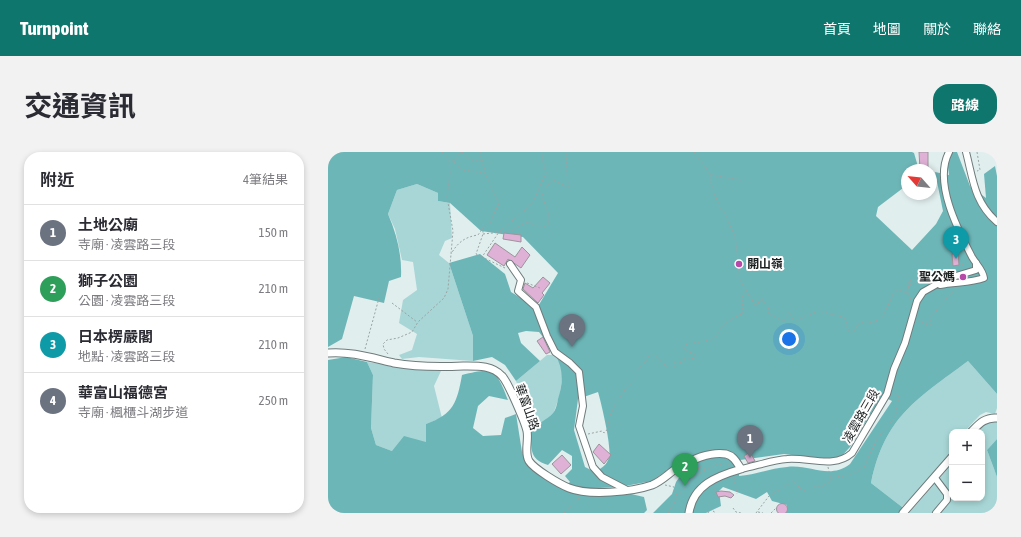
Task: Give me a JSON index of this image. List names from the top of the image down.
{
  "streets": {
    "street": ["華富山路", "凌雲路三段"]
  },
  "crossings": [
    ["華富山路", "凌雲路三段"]
  ],
  "places": ["開山嶺", "聖公媽"],
  "north": "top left",
  "page": {
    "header": "Turnpoint",
    "nav": [
      "首頁",
      "地圖",
      "關於",
      "聯絡"
    ],
    "title": "交通資訊",
    "buttons": "路線",
    "heading": ["附近", "4筆結果"],
    "list": [
      {
        "mark": "1",
        "name": "土地公廟",
        "note": "寺廟 · 凌雲路三段",
        "value": "150 m"
      },
      {
        "mark": "2",
        "name": "獅子公園",
        "note": "公園 · 凌雲路三段",
        "value": "210 m"
      },
      {
        "mark": "3",
        "name": "日本楞嚴閣",
        "note": "地點 · 凌雲路三段",
        "value": "210 m"
      },
      {
        "mark": "4",
        "name": "華富山福德宮",
        "note": "寺廟 · 楓櫃斗湖步道",
        "value": "250 m"
      }
    ],
    "pins": [
      "3",
      "4",
      "1",
      "2"
    ],
    "map_buttons": ["+", "−"]
  }
}
